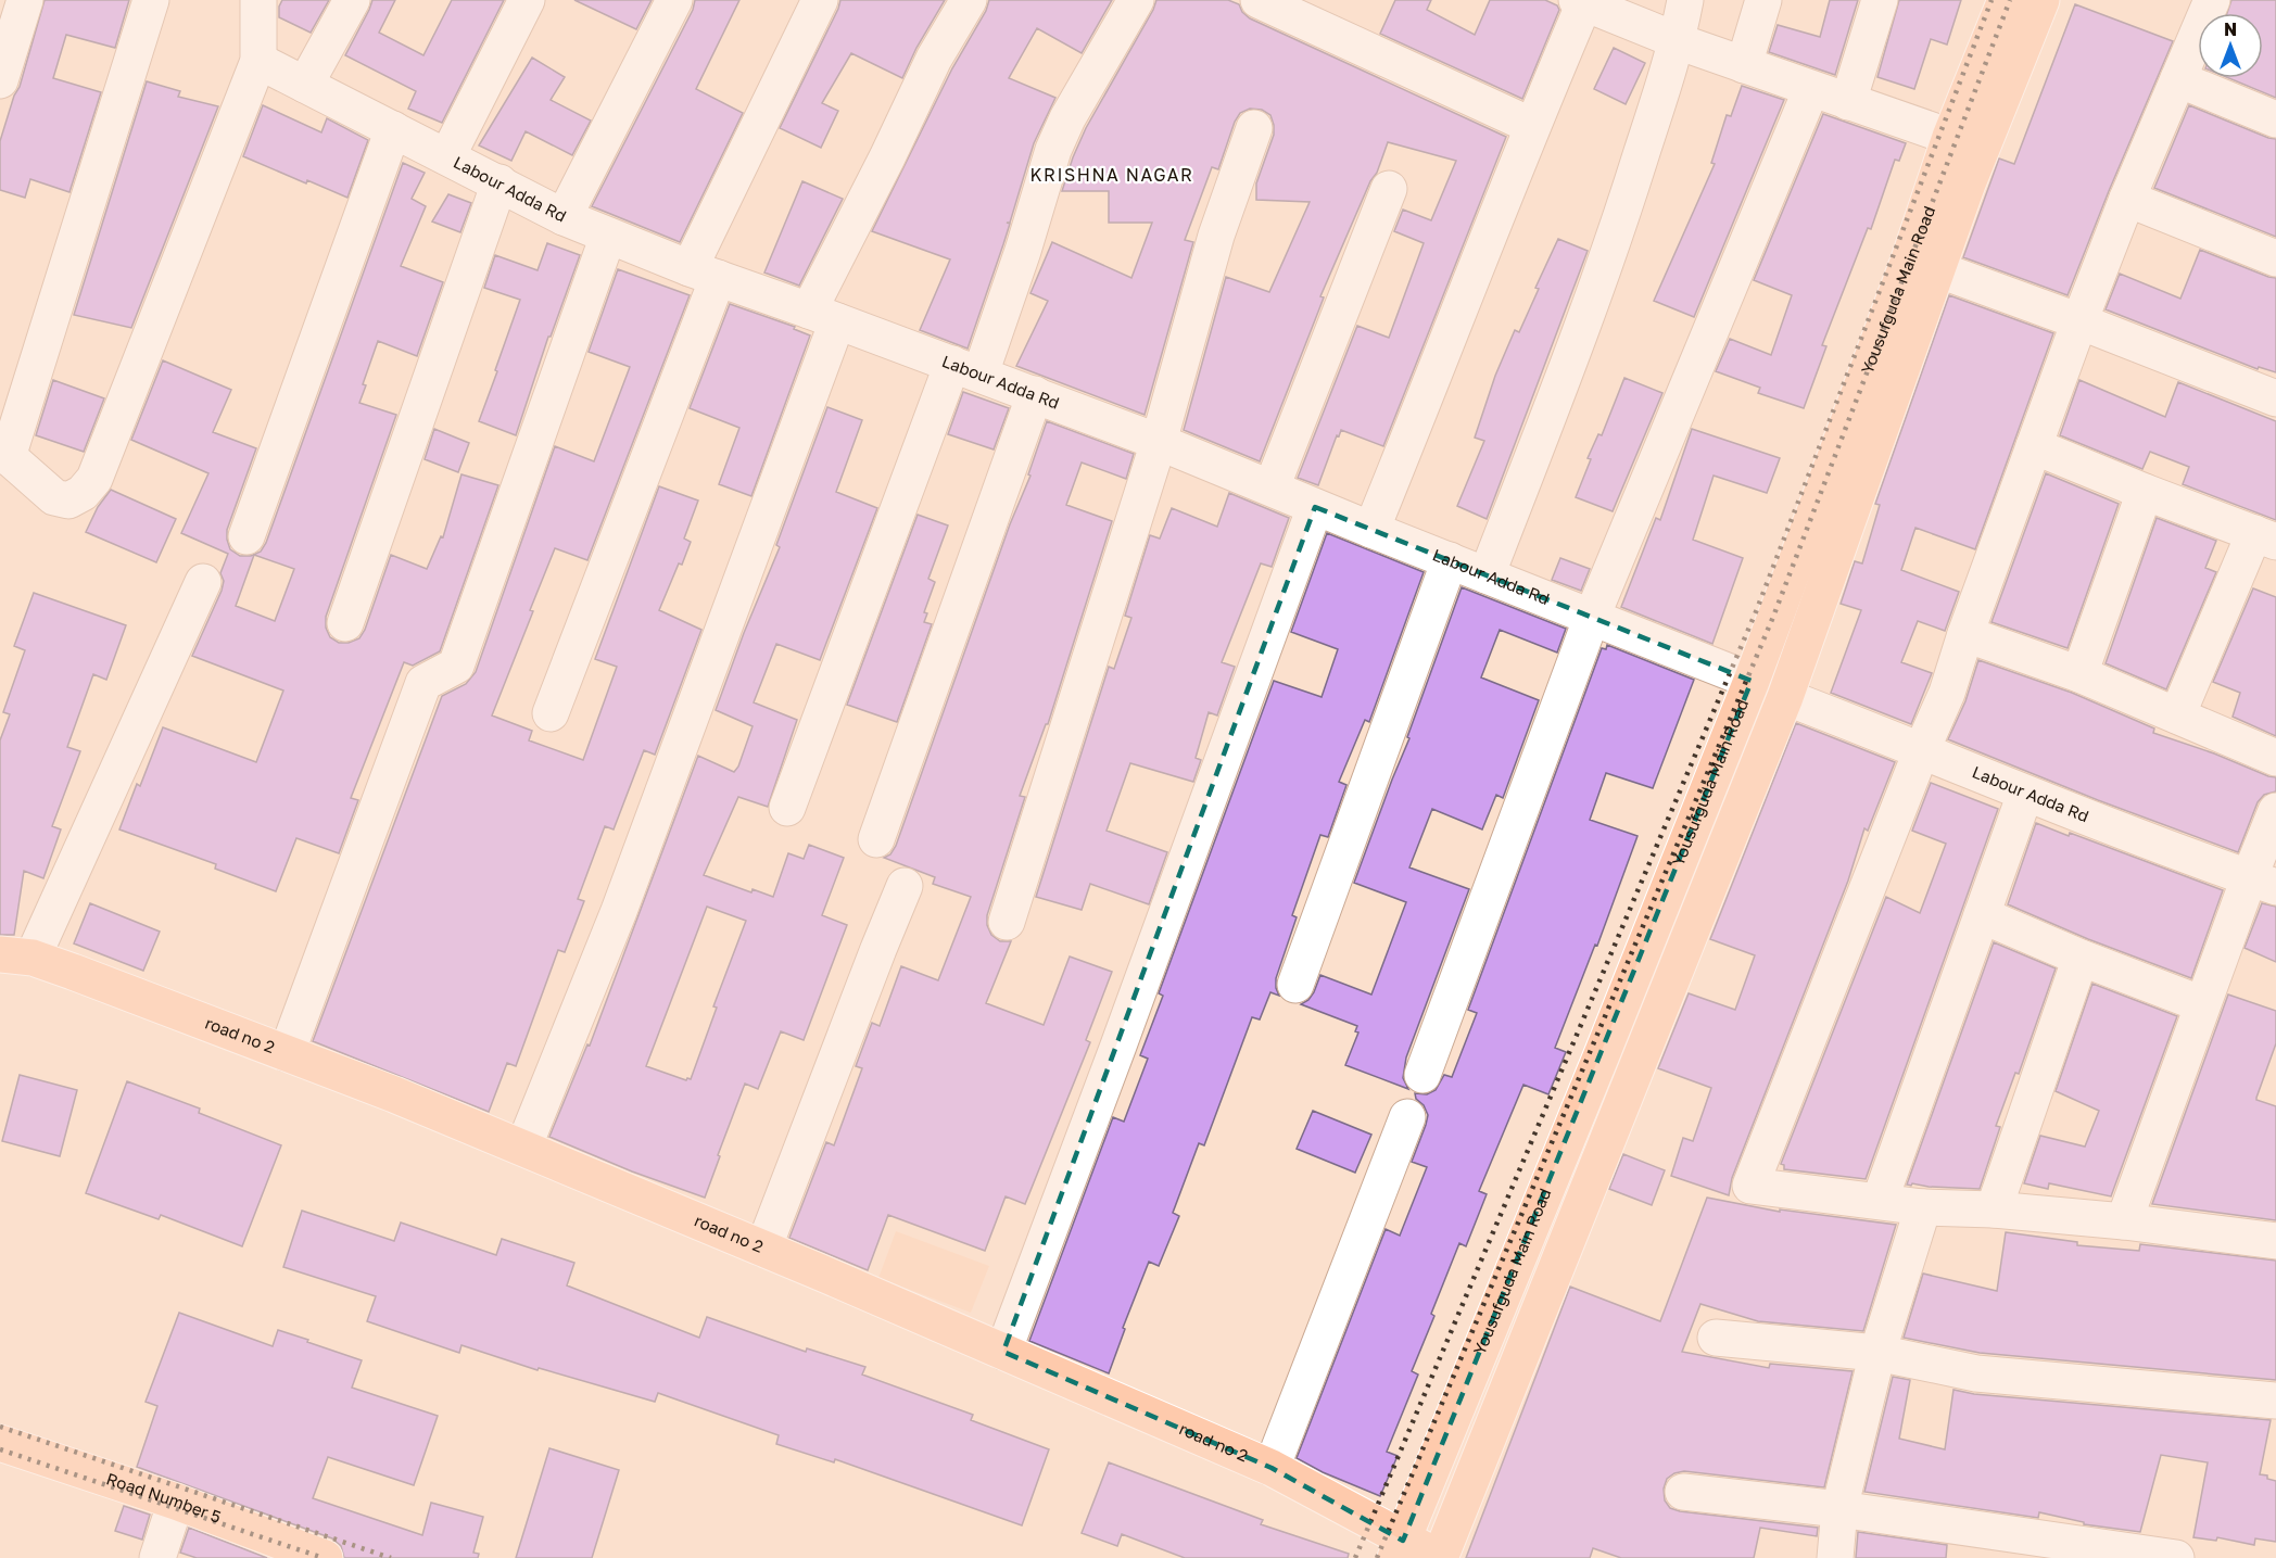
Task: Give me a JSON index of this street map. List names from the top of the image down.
{
  "streets": {
    "main road": ["Yousufguda Main Road", "road no 2", "Road Number 5"],
    "street": ["Labour Adda Rd"]
  },
  "crossings": [
    ["Labour Adda Rd", "Yousufguda Main Road"],
    ["Yousufguda Main Road", "road no 2"]
  ],
  "districts": ["KRISHNA NAGAR"],
  "north": "top"
}
